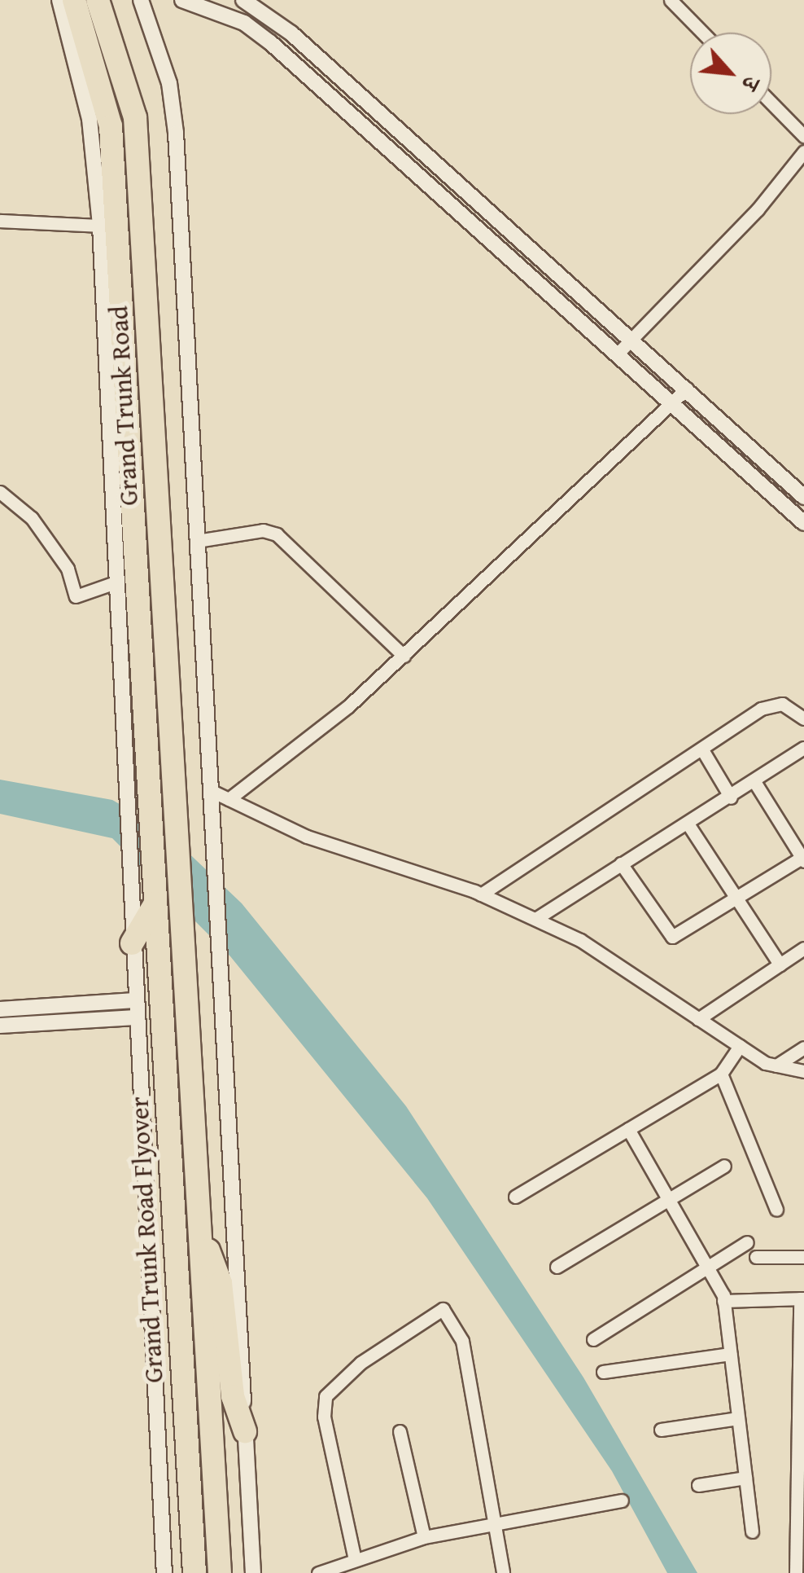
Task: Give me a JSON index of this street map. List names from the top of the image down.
{
  "streets": {
    "highway": ["Grand Trunk Road", "Grand Trunk Road Flyover"]
  },
  "crossings": [
    ["Grand Trunk Road", "Grand Trunk Road Flyover"]
  ],
  "north": "bottom right"
}
